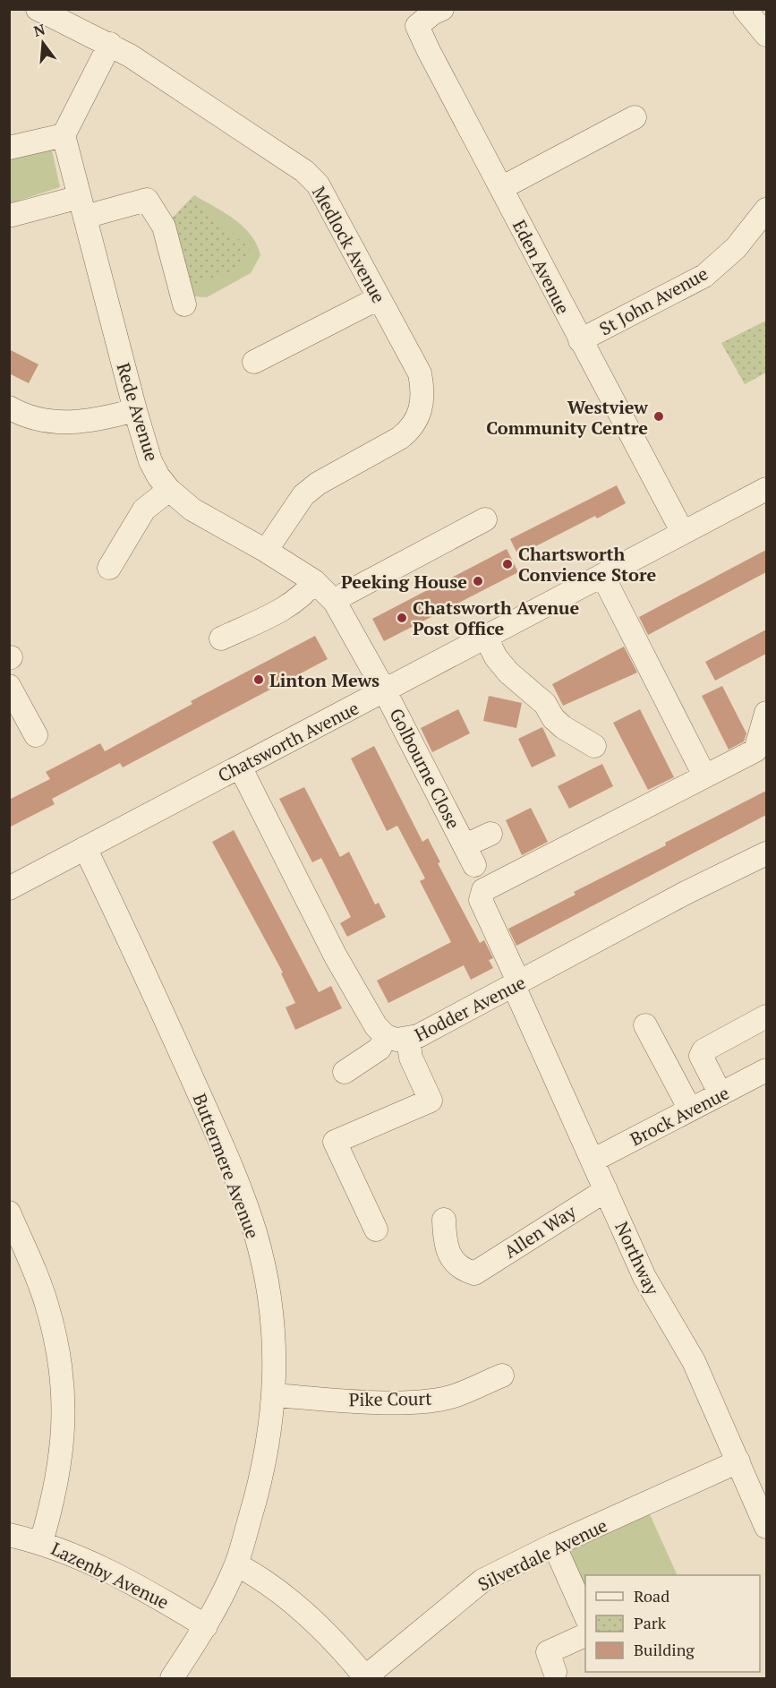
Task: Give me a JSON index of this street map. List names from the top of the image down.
{
  "streets": {
    "street": [
      "Medlock Avenue",
      "Eden Avenue",
      "St John Avenue",
      "Rede Avenue",
      "Chatsworth Avenue",
      "Golbourne Close",
      "Hodder Avenue",
      "Brock Avenue",
      "Buttermere Avenue",
      "Allen Way",
      "Northway",
      "Pike Court",
      "Silverdale Avenue",
      "Lazenby Avenue"
    ]
  },
  "crossings": [
    ["Medlock Avenue", "Rede Avenue"],
    ["Eden Avenue", "St John Avenue"],
    ["Eden Avenue", "Chatsworth Avenue"],
    ["Rede Avenue", "Chatsworth Avenue"],
    ["Rede Avenue", "Golbourne Close"],
    ["Chatsworth Avenue", "Golbourne Close"],
    ["Chatsworth Avenue", "Buttermere Avenue"],
    ["Hodder Avenue", "Northway"],
    ["Brock Avenue", "Northway"],
    ["Buttermere Avenue", "Pike Court"],
    ["Buttermere Avenue", "Lazenby Avenue"],
    ["Allen Way", "Northway"],
    ["Northway", "Silverdale Avenue"]
  ],
  "places": [
    "Westview Community Centre",
    "Chartsworth Convience Store",
    "Peeking House",
    "Chatsworth Avenue Post Office",
    "Linton Mews"
  ],
  "legend": ["Road", "Park", "Building"],
  "north": "top"
}
